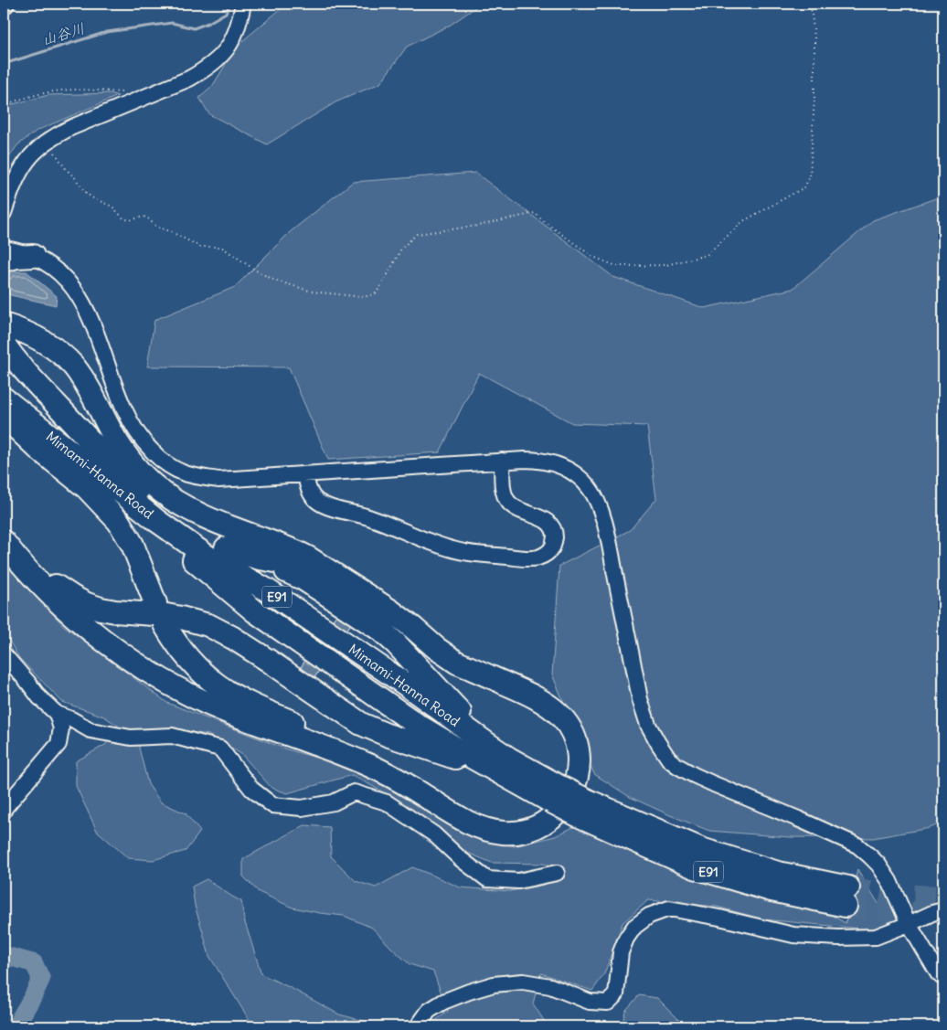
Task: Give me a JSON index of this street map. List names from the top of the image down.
{
  "streets": {
    "highway": ["Mimami-Hanna Road", "E91"]
  },
  "crossings": [
    ["Mimami-Hanna Road", "E91"]
  ],
  "water": ["山谷川"]
}
